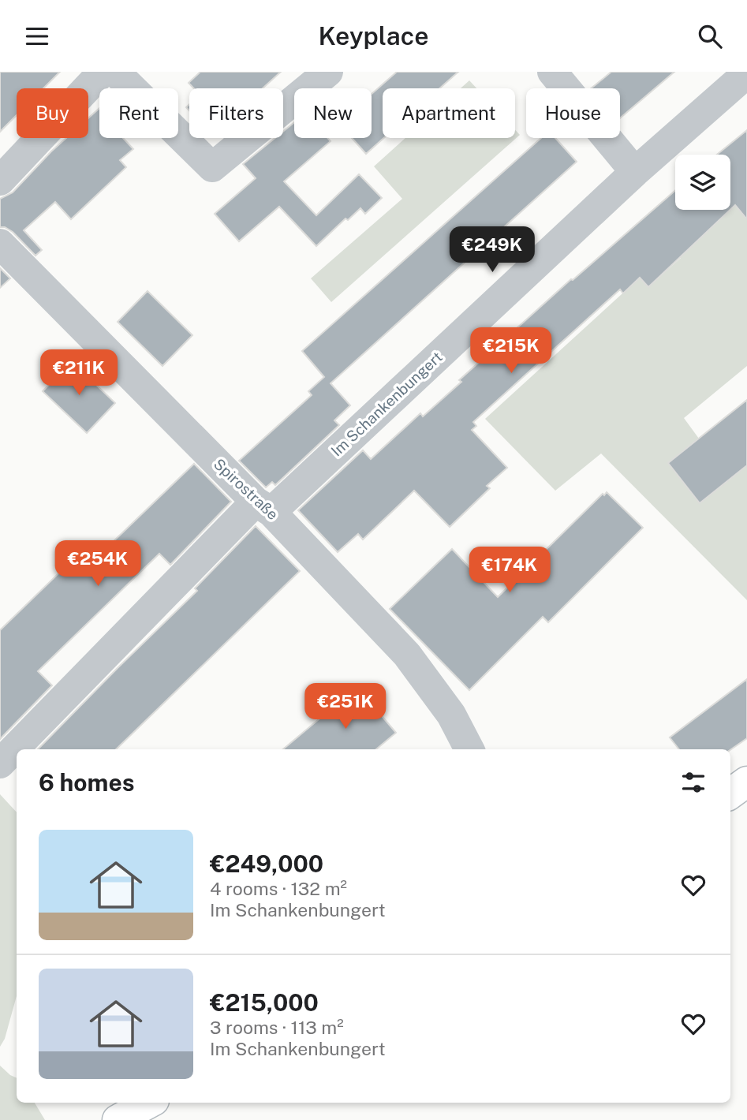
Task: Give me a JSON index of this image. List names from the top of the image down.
{
  "streets": {
    "street": ["Im Schankenbungert", "Spirostraße"]
  },
  "crossings": [
    ["Im Schankenbungert", "Spirostraße"]
  ],
  "page": {
    "header": "Keyplace",
    "chip": [
      "Buy",
      "Rent",
      "Filters",
      "New",
      "Apartment",
      "House"
    ],
    "price": [
      "€249K",
      "€215K",
      "€211K",
      "€254K",
      "€174K",
      "€251K"
    ],
    "heading": "6 homes",
    "list": [
      {
        "name": "€249,000",
        "note": "4 rooms · 132 m² · Im Schankenbungert"
      },
      {
        "name": "€215,000",
        "note": "3 rooms · 113 m² · Im Schankenbungert"
      }
    ]
  }
}
